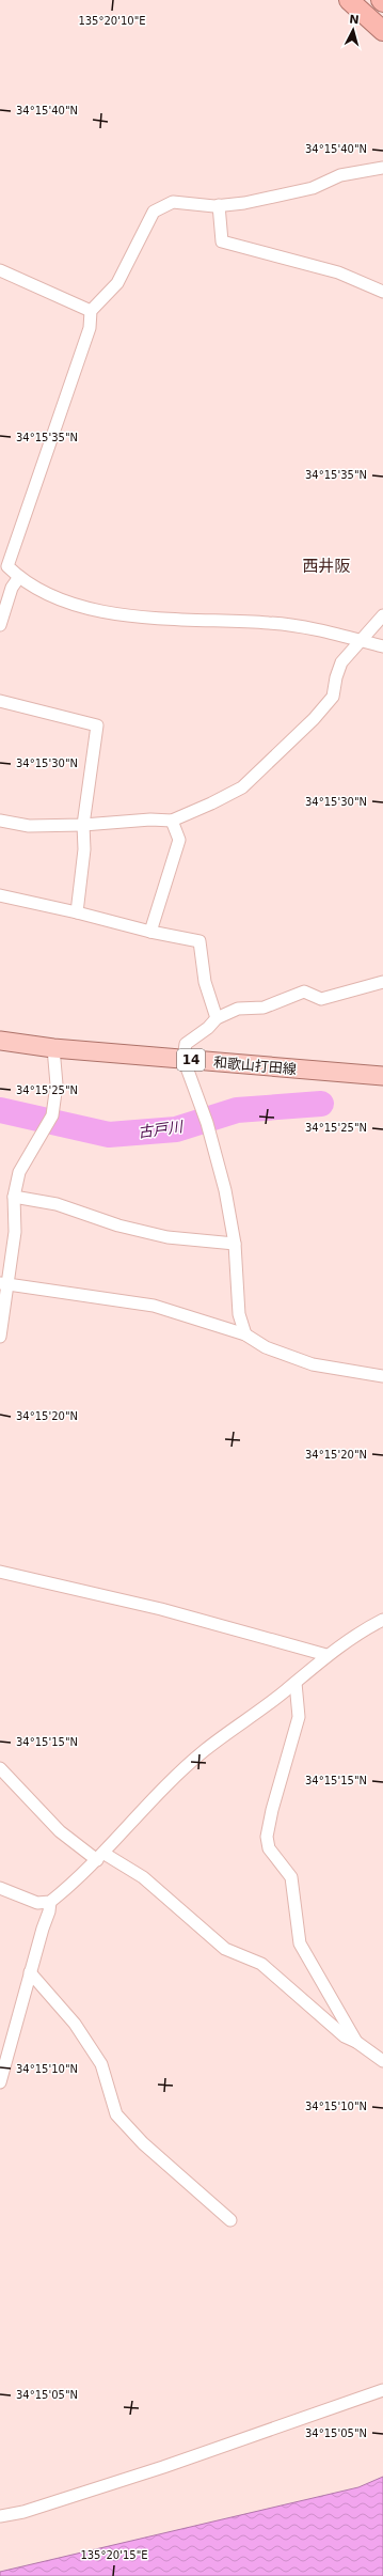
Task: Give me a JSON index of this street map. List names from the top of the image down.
{
  "streets": {
    "main road": ["14", "和歌山打田線"]
  },
  "districts": ["西井阪"],
  "water": ["古戸川"],
  "north": "top",
  "coordinates": [
    "135°20'10\"E",
    "34°15'40\"N",
    "34°15'35\"N",
    "34°15'30\"N",
    "34°15'25\"N",
    "34°15'20\"N",
    "34°15'15\"N",
    "34°15'10\"N",
    "34°15'05\"N",
    "135°20'15\"E"
  ]
}
